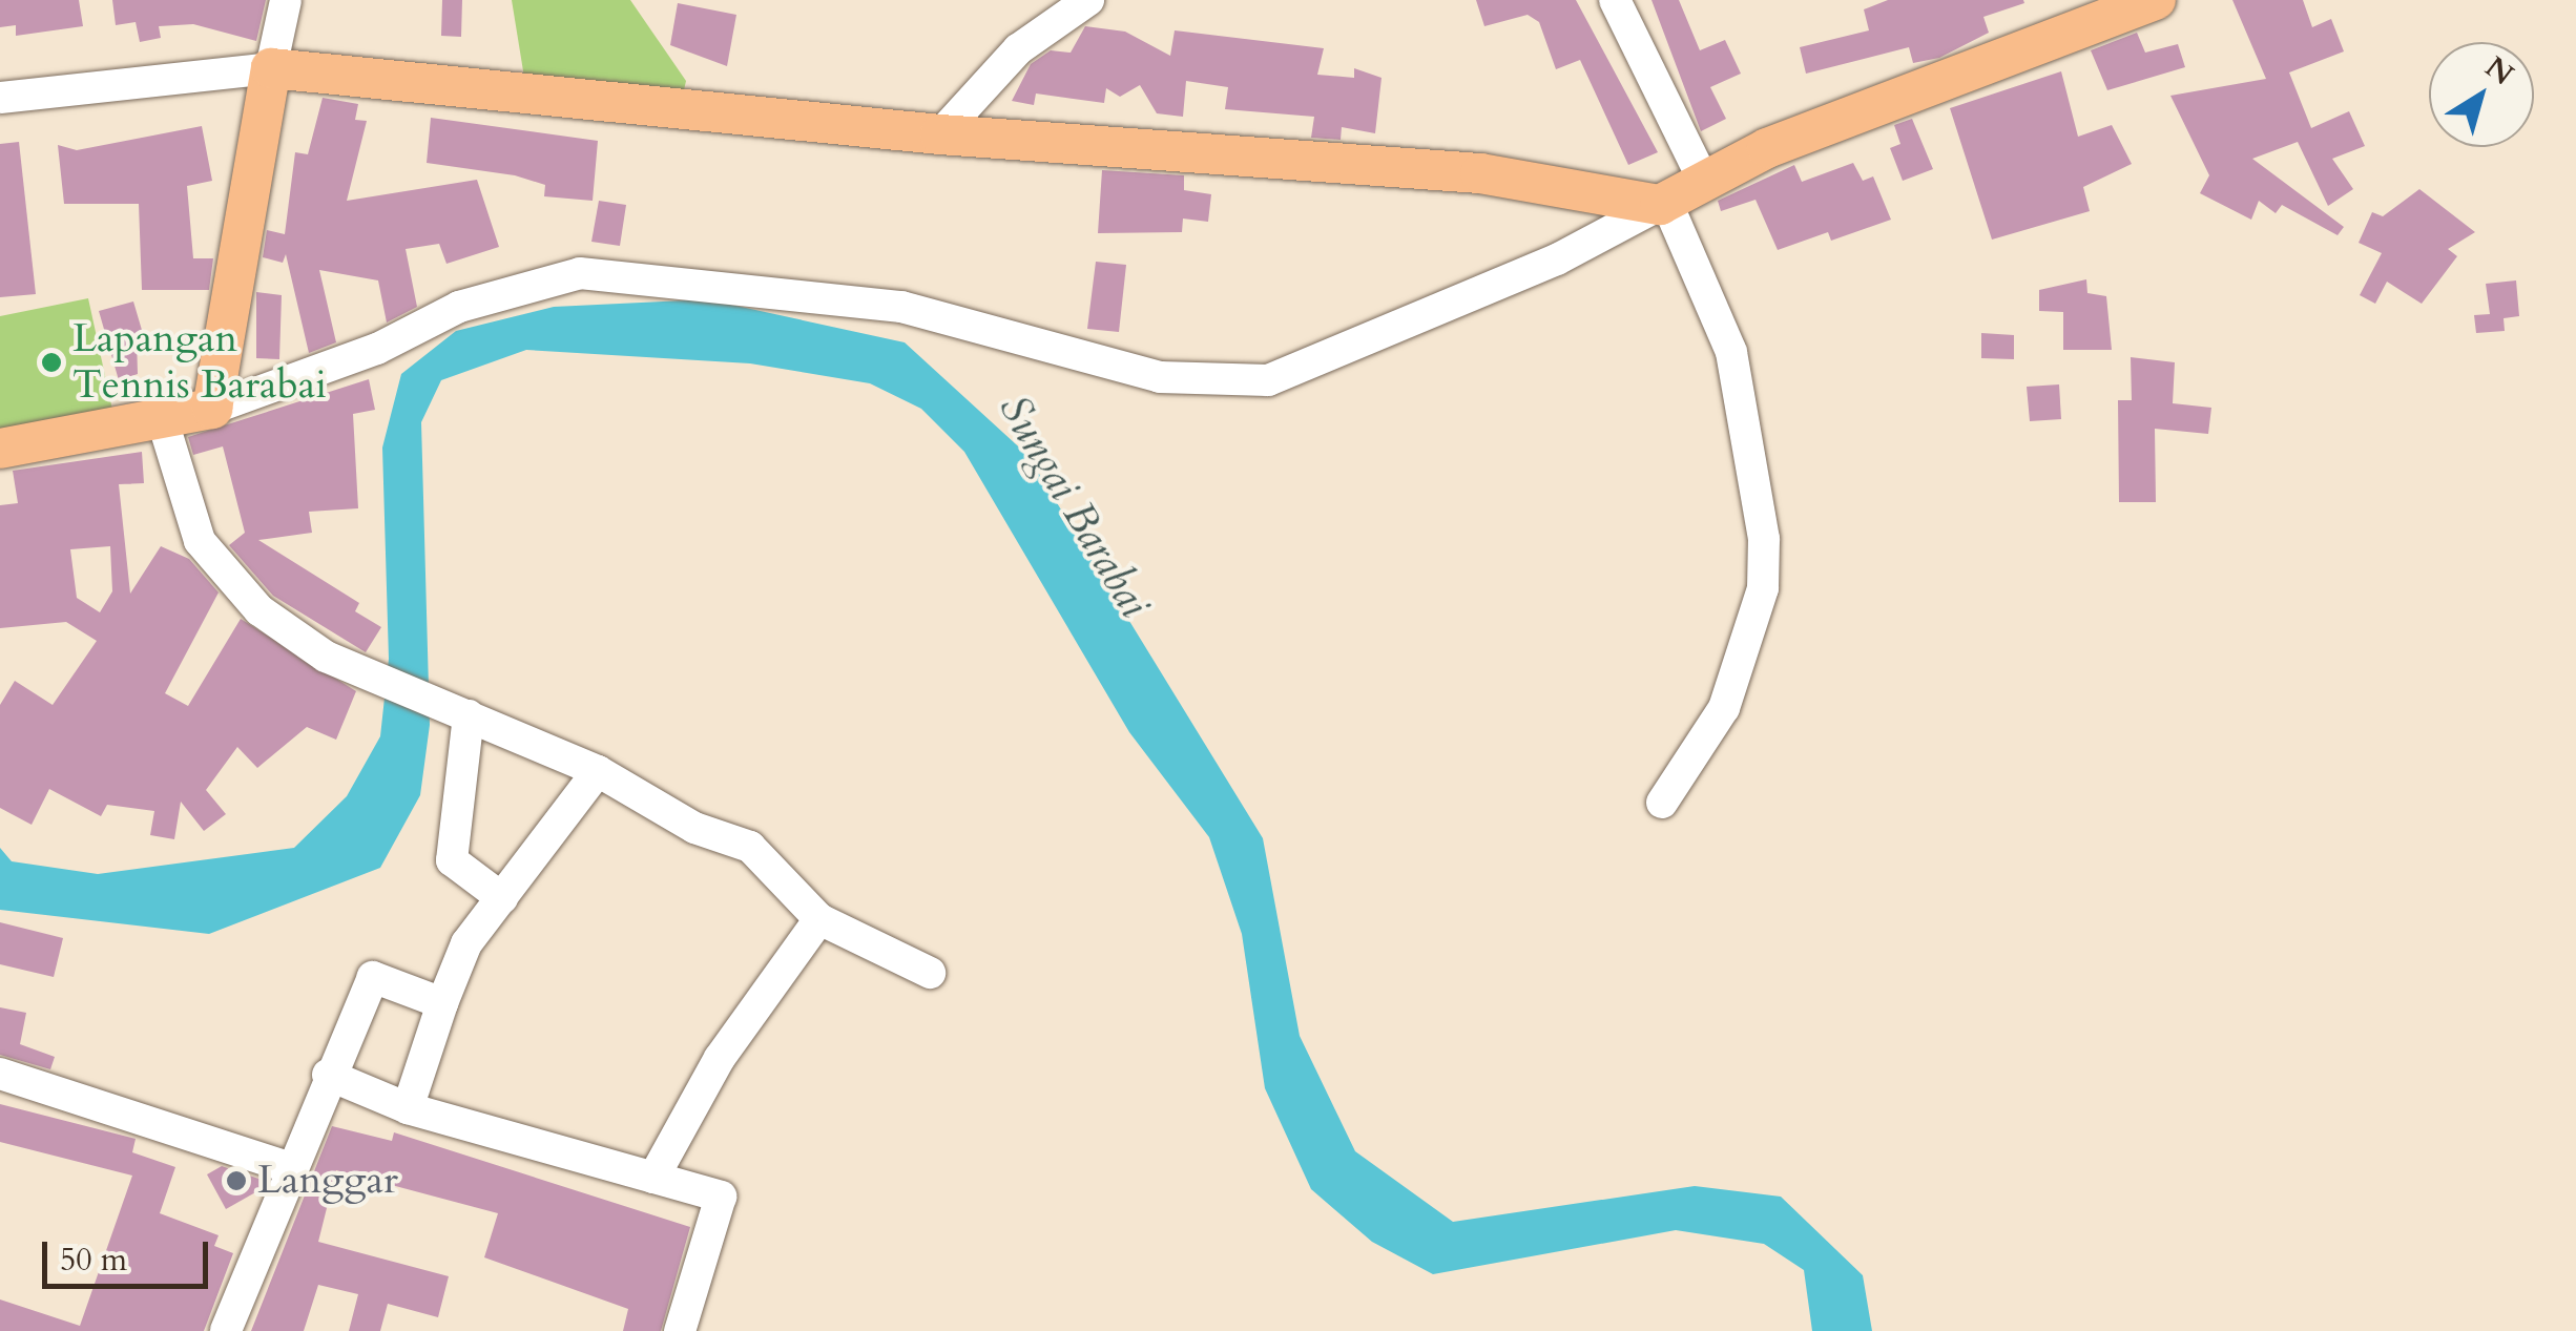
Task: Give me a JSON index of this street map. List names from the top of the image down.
{
  "water": ["Sungai Barabai"],
  "places": ["Lapangan Tennis Barabai", "Langgar"],
  "scale_bar": "50 m",
  "north": "top right"
}
